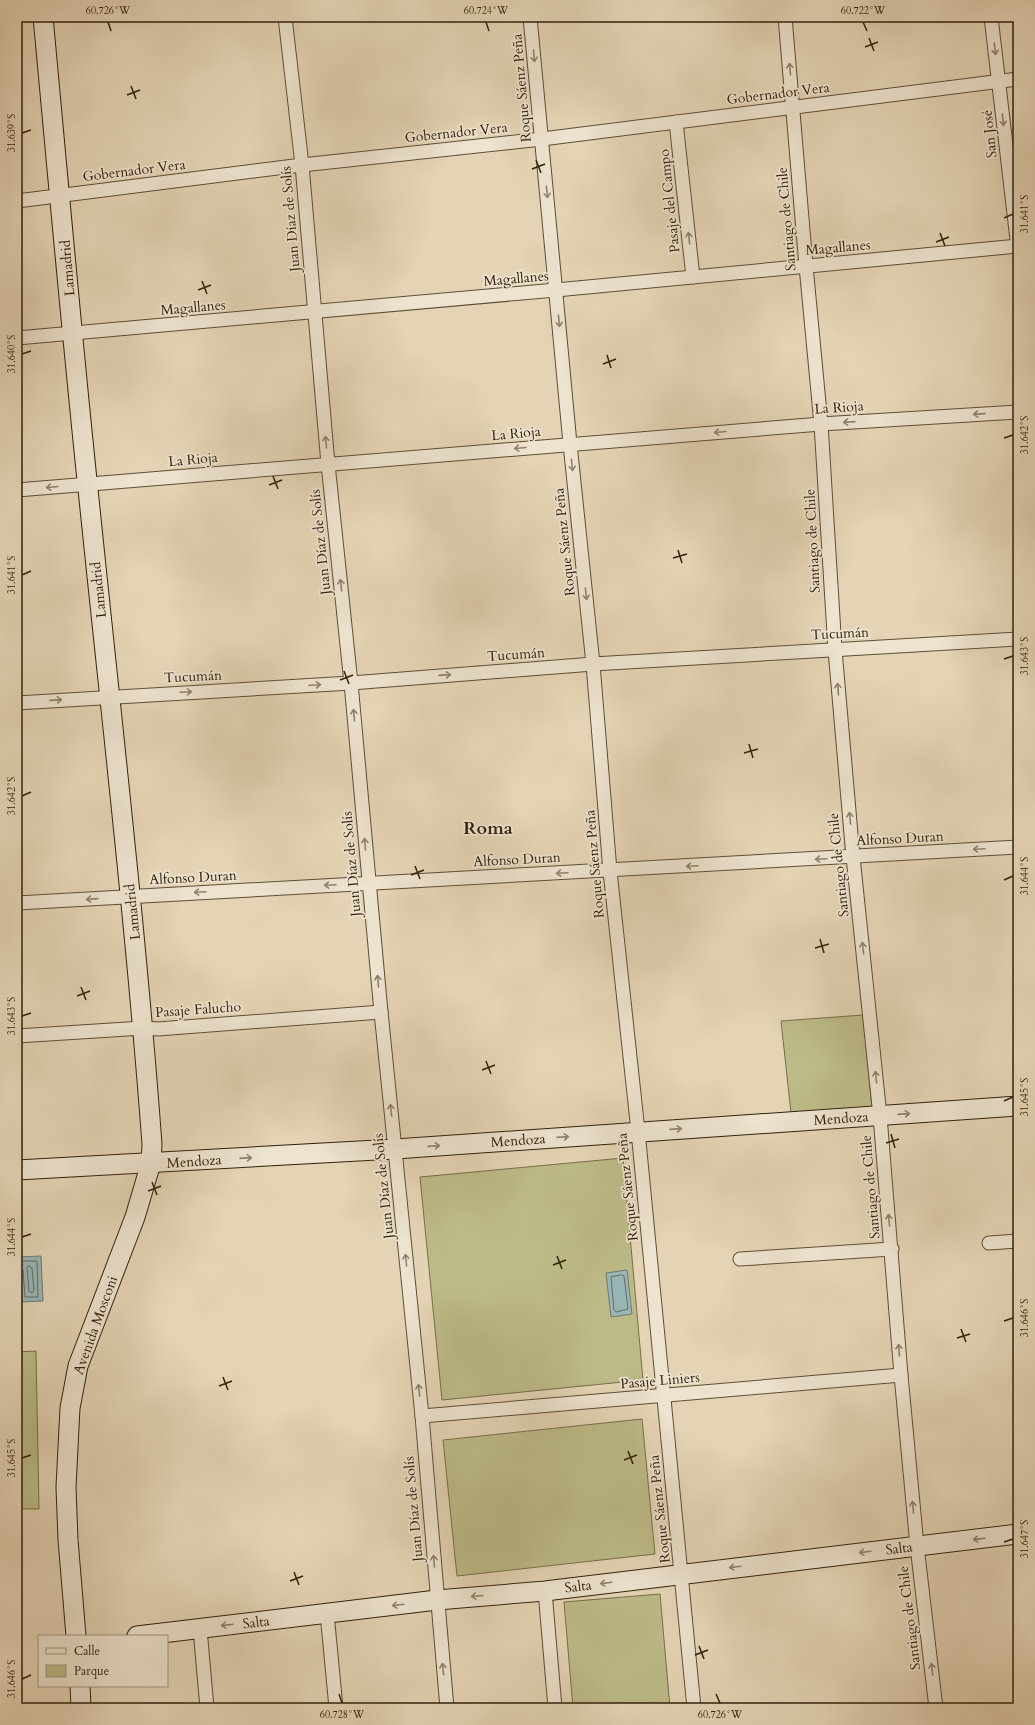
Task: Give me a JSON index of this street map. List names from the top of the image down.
{
  "streets": {
    "street": [
      "Roque Sáenz Peña",
      "Gobernador Vera",
      "San José",
      "Pasaje del Campo",
      "Juan Díaz de Solís",
      "Santiago de Chile",
      "Magallanes",
      "Lamadrid",
      "La Rioja",
      "Tucumán",
      "Alfonso Duran",
      "Pasaje Falucho",
      "Mendoza",
      "Avenida Mosconi",
      "Pasaje Liniers",
      "Salta"
    ]
  },
  "crossings": [
    ["Roque Sáenz Peña", "Gobernador Vera"],
    ["Roque Sáenz Peña", "Magallanes"],
    ["Roque Sáenz Peña", "La Rioja"],
    ["Roque Sáenz Peña", "Tucumán"],
    ["Roque Sáenz Peña", "Alfonso Duran"],
    ["Roque Sáenz Peña", "Mendoza"],
    ["Roque Sáenz Peña", "Pasaje Liniers"],
    ["Roque Sáenz Peña", "Salta"],
    ["Gobernador Vera", "San José"],
    ["Gobernador Vera", "Pasaje del Campo"],
    ["Gobernador Vera", "Juan Díaz de Solís"],
    ["Gobernador Vera", "Santiago de Chile"],
    ["Gobernador Vera", "Lamadrid"],
    ["San José", "Magallanes"],
    ["Pasaje del Campo", "Magallanes"],
    ["Juan Díaz de Solís", "Magallanes"],
    ["Juan Díaz de Solís", "La Rioja"],
    ["Juan Díaz de Solís", "Tucumán"],
    ["Juan Díaz de Solís", "Alfonso Duran"],
    ["Juan Díaz de Solís", "Pasaje Falucho"],
    ["Juan Díaz de Solís", "Mendoza"],
    ["Juan Díaz de Solís", "Pasaje Liniers"],
    ["Juan Díaz de Solís", "Salta"],
    ["Santiago de Chile", "Magallanes"],
    ["Santiago de Chile", "La Rioja"],
    ["Santiago de Chile", "Tucumán"],
    ["Santiago de Chile", "Alfonso Duran"],
    ["Santiago de Chile", "Mendoza"],
    ["Santiago de Chile", "Pasaje Liniers"],
    ["Santiago de Chile", "Salta"],
    ["Magallanes", "Lamadrid"],
    ["Lamadrid", "La Rioja"],
    ["Lamadrid", "Tucumán"],
    ["Lamadrid", "Alfonso Duran"],
    ["Lamadrid", "Pasaje Falucho"],
    ["Lamadrid", "Mendoza"],
    ["Lamadrid", "Avenida Mosconi"],
    ["Mendoza", "Avenida Mosconi"]
  ],
  "one_way": [
    "Roque Sáenz Peña",
    "San José",
    "Pasaje del Campo",
    "Juan Díaz de Solís",
    "Santiago de Chile",
    "La Rioja",
    "Tucumán",
    "Alfonso Duran",
    "Mendoza",
    "Salta"
  ],
  "districts": ["Roma"],
  "legend": ["Calle", "Parque"],
  "coordinates": [
    "60.726°W",
    "60.724°W",
    "60.722°W",
    "31.639°S",
    "31.641°S",
    "31.640°S",
    "31.642°S",
    "31.643°S",
    "31.644°S",
    "31.645°S",
    "31.646°S",
    "31.647°S",
    "60.728°W"
  ]
}
